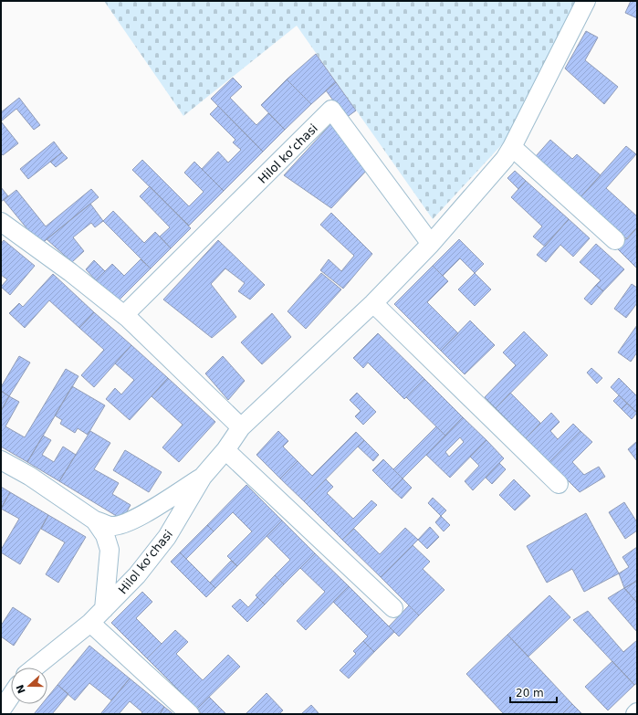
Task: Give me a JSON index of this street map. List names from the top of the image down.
{
  "streets": {
    "street": ["Hilol koʻchasi"]
  },
  "scale_bar": "20 m",
  "north": "left"
}
